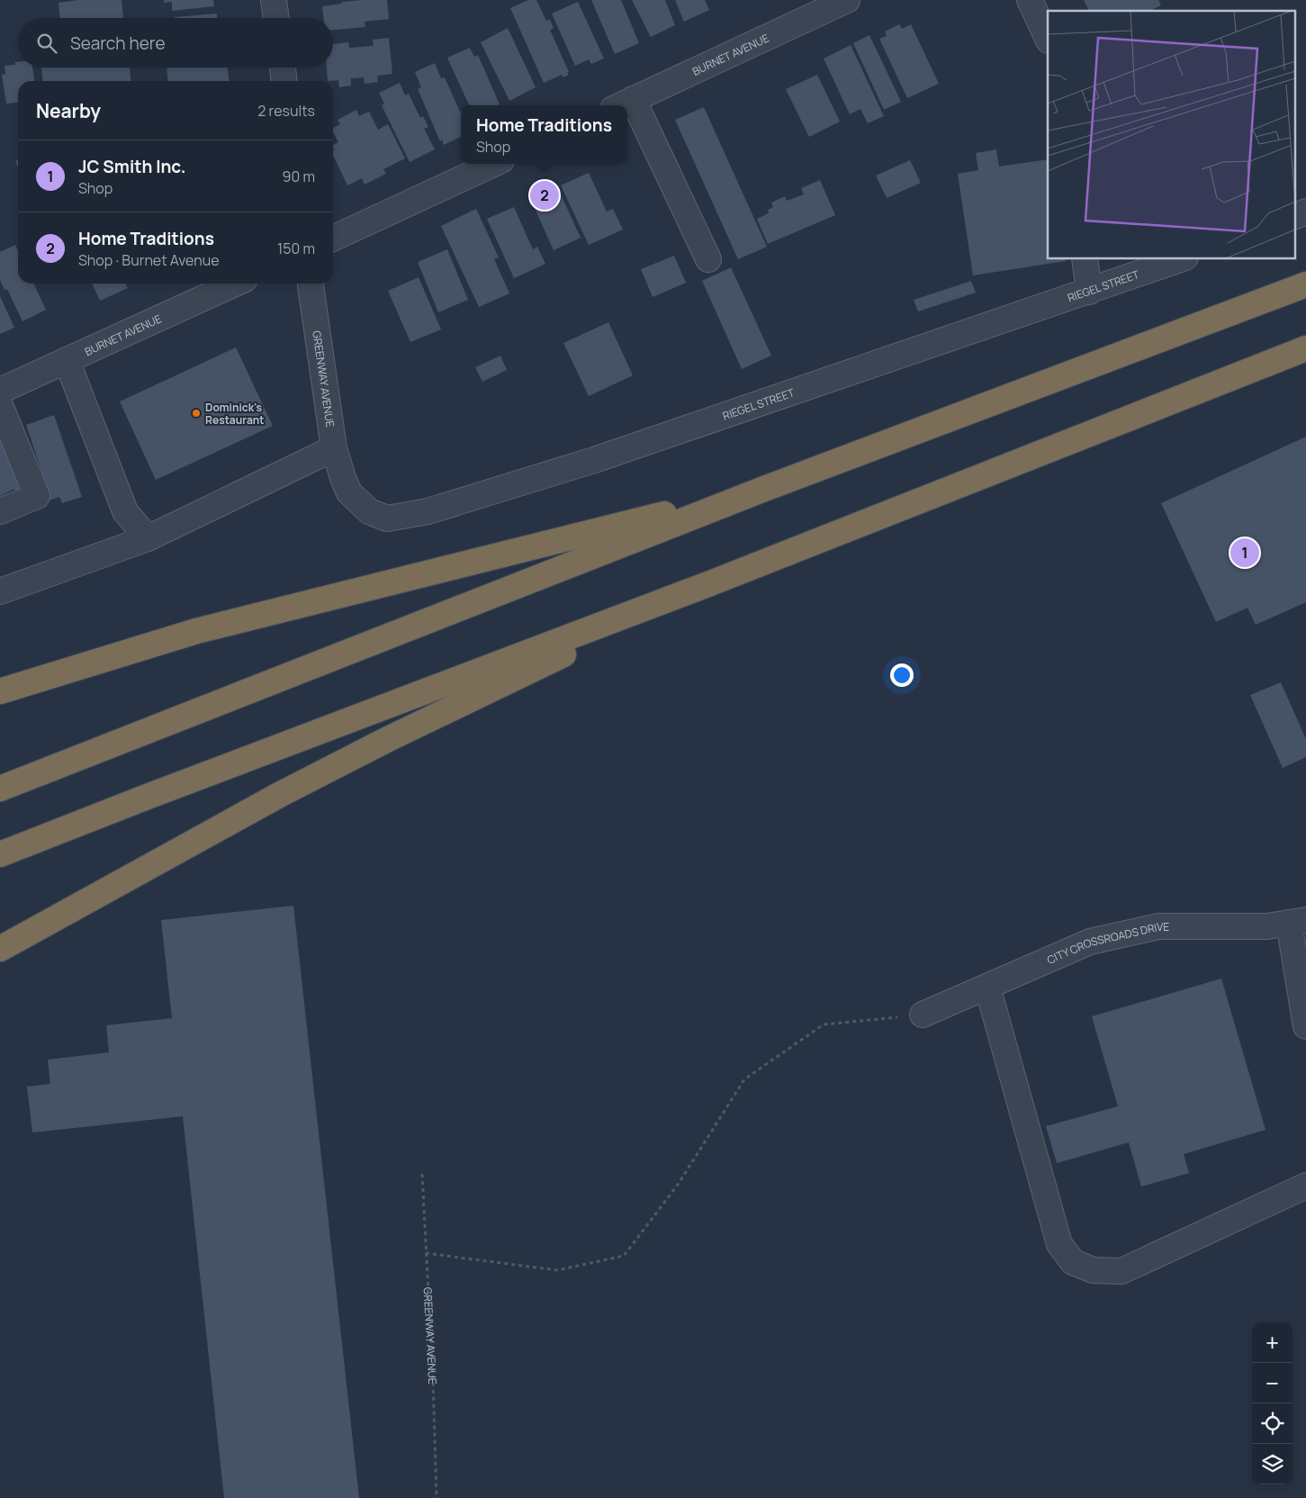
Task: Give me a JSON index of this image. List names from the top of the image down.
{
  "streets": {
    "street": [
      "BURNET AVENUE",
      "RIEGEL STREET",
      "GREENWAY AVENUE",
      "CITY CROSSROADS DRIVE"
    ]
  },
  "crossings": [
    ["RIEGEL STREET", "GREENWAY AVENUE"]
  ],
  "places": ["Dominick's Restaurant"],
  "page": {
    "search": "Search here",
    "heading": ["Nearby", "2 results"],
    "popup": ["Home Traditions", "Shop"],
    "list": [
      {
        "mark": "1",
        "name": "JC Smith Inc.",
        "note": "Shop",
        "value": "90 m"
      },
      {
        "mark": "2",
        "name": "Home Traditions",
        "note": "Shop · Burnet Avenue",
        "value": "150 m"
      }
    ],
    "pins": ["2", "1"],
    "map_buttons": ["+", "−"]
  }
}
